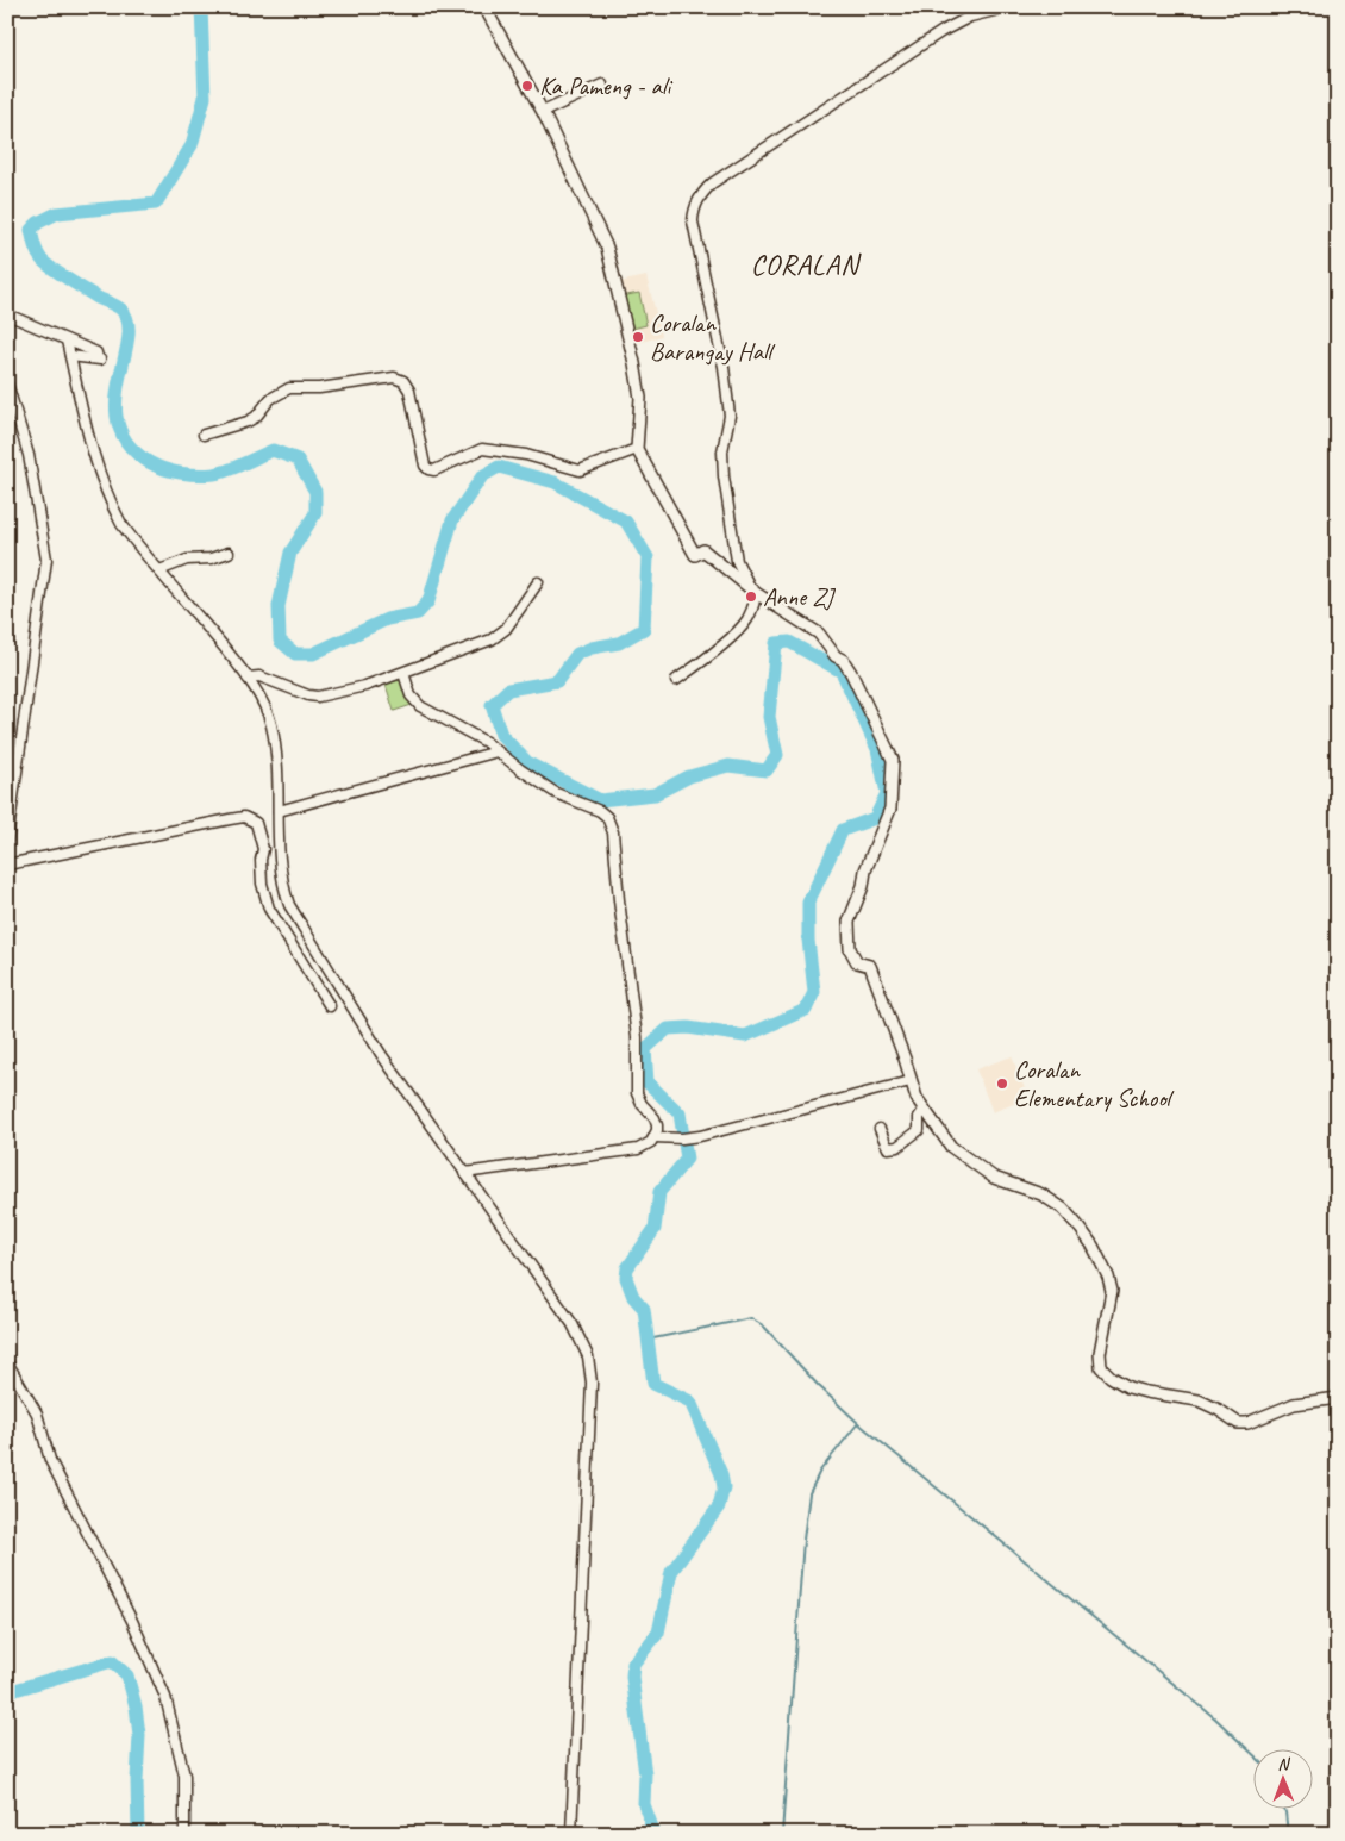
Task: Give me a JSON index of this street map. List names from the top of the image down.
{
  "districts": ["CORALAN"],
  "places": [
    "Ka Pameng - ali",
    "Coralan Barangay Hall",
    "Anne ZJ",
    "Coralan Elementary School"
  ],
  "north": "top"
}
